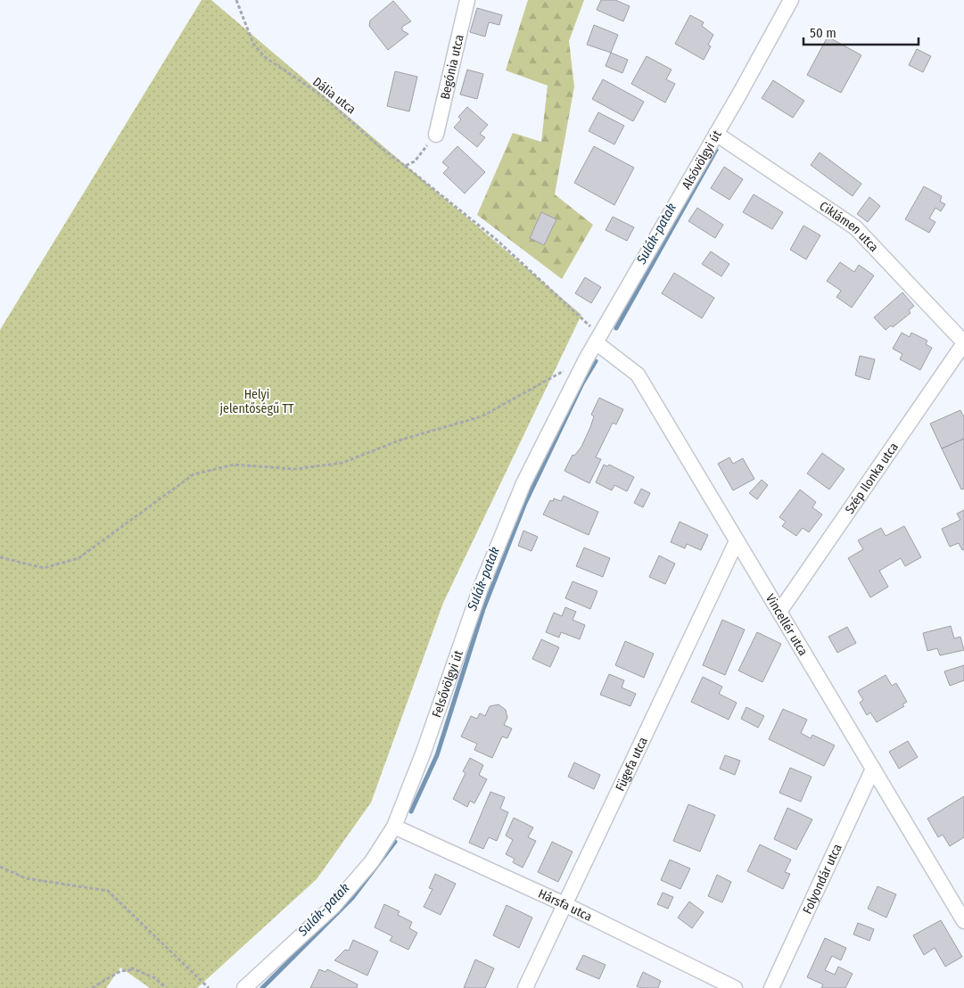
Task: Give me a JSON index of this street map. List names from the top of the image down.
{
  "streets": {
    "street": [
      "Begónia utca",
      "Alsóvölgyi út",
      "Ciklámen utca",
      "Szép Ilonka utca",
      "Vincellér utca",
      "Felsővölgyi út",
      "Fügefa utca",
      "Folyondár utca",
      "Hársfa utca"
    ],
    "path": ["Dália utca"]
  },
  "crossings": [
    ["Dália utca", "Alsóvölgyi út"],
    ["Dália utca", "Vincellér utca"],
    ["Dália utca", "Felsővölgyi út"],
    ["Alsóvölgyi út", "Ciklámen utca"],
    ["Alsóvölgyi út", "Vincellér utca"],
    ["Alsóvölgyi út", "Felsővölgyi út"],
    ["Ciklámen utca", "Szép Ilonka utca"],
    ["Szép Ilonka utca", "Vincellér utca"],
    ["Vincellér utca", "Felsővölgyi út"],
    ["Vincellér utca", "Fügefa utca"],
    ["Vincellér utca", "Folyondár utca"],
    ["Felsővölgyi út", "Hársfa utca"],
    ["Fügefa utca", "Hársfa utca"]
  ],
  "water": ["Sulák-patak"],
  "parks": ["Helyi jelentőségű TT"],
  "scale_bar": "50 m"
}
